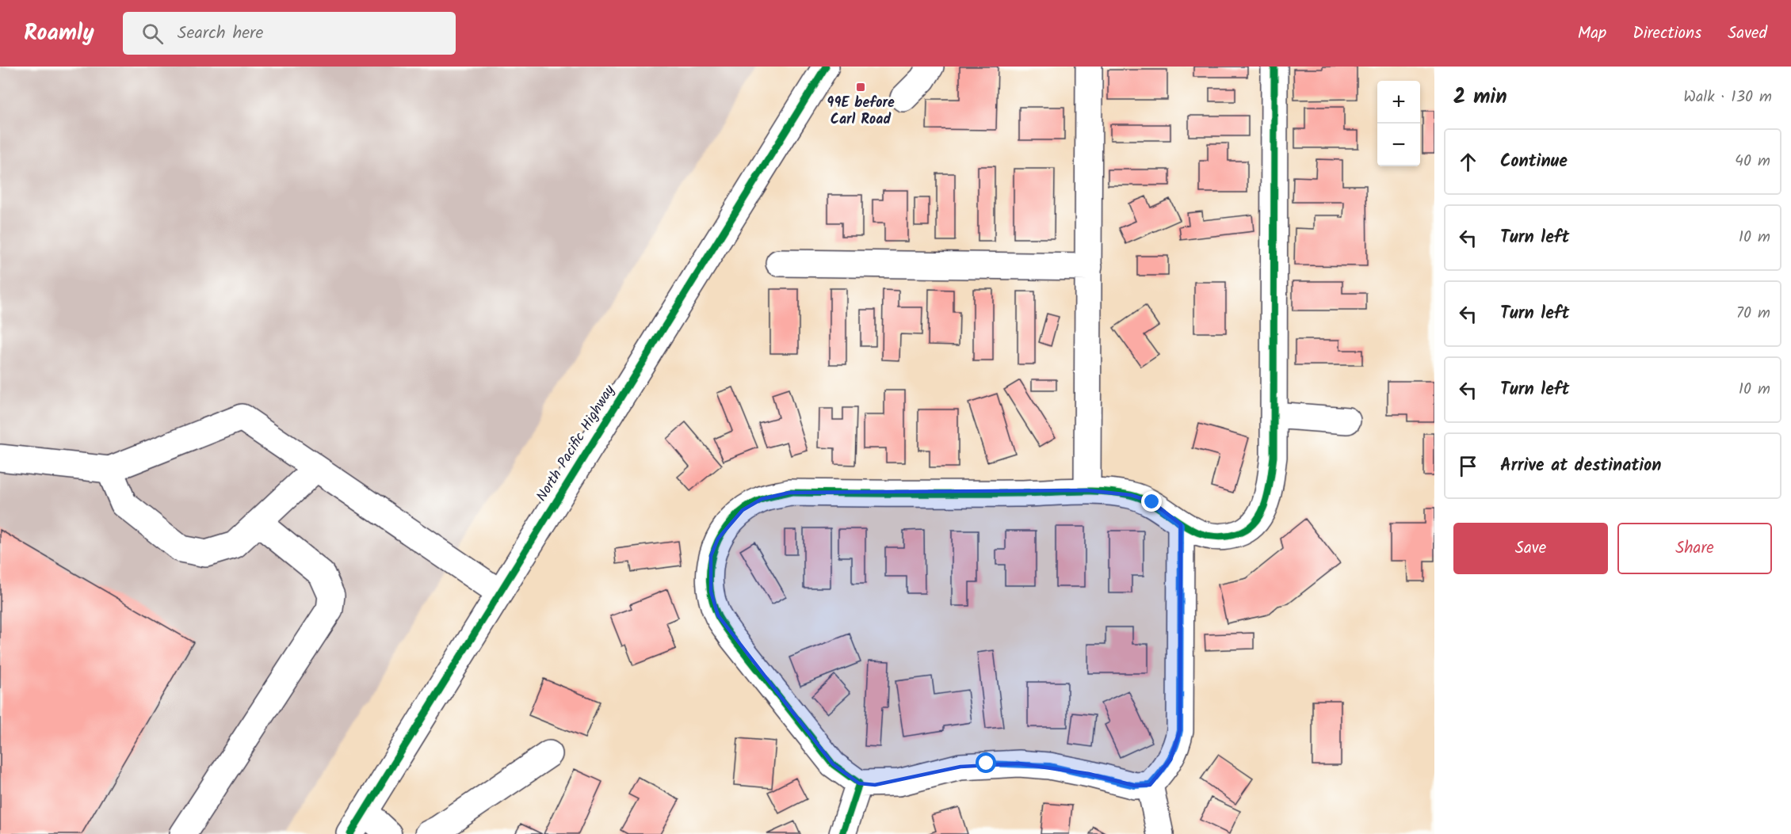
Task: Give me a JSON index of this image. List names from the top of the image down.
{
  "streets": {
    "street": ["North Pacific Highway"]
  },
  "places": {
    "transit": ["99E before Carl Road"]
  },
  "page": {
    "header": "Roamly",
    "search": "Search here",
    "nav": ["Map", "Directions", "Saved"],
    "heading": ["2 min", "Walk · 130 m"],
    "map_buttons": ["+", "−"],
    "list": [
      ["Continue", "40 m"],
      ["Turn left", "10 m"],
      ["Turn left", "70 m"],
      ["Turn left", "10 m"],
      "Arrive at destination"
    ],
    "buttons": ["Save", "Share"]
  }
}
